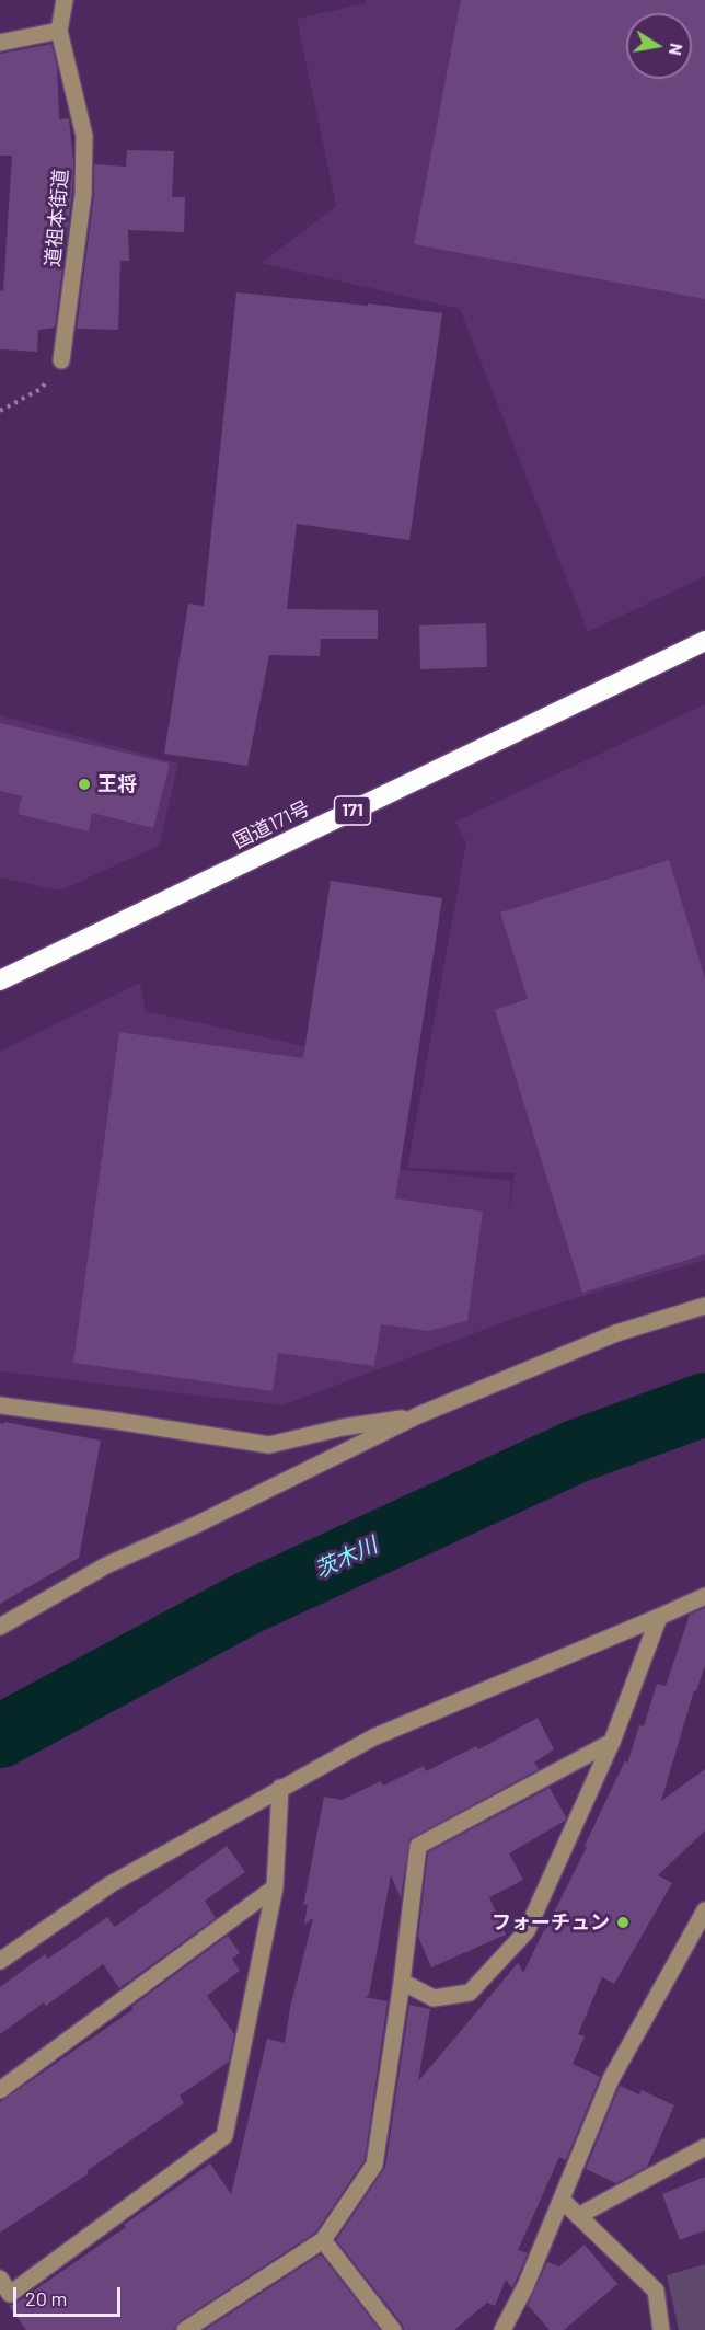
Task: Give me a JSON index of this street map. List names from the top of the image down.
{
  "streets": {
    "highway": ["171", "国道171号"],
    "street": ["道祖本街道"]
  },
  "water": ["茨木川"],
  "places": ["王将", "フォーチュン"],
  "scale_bar": "20 m",
  "north": "right"
}
